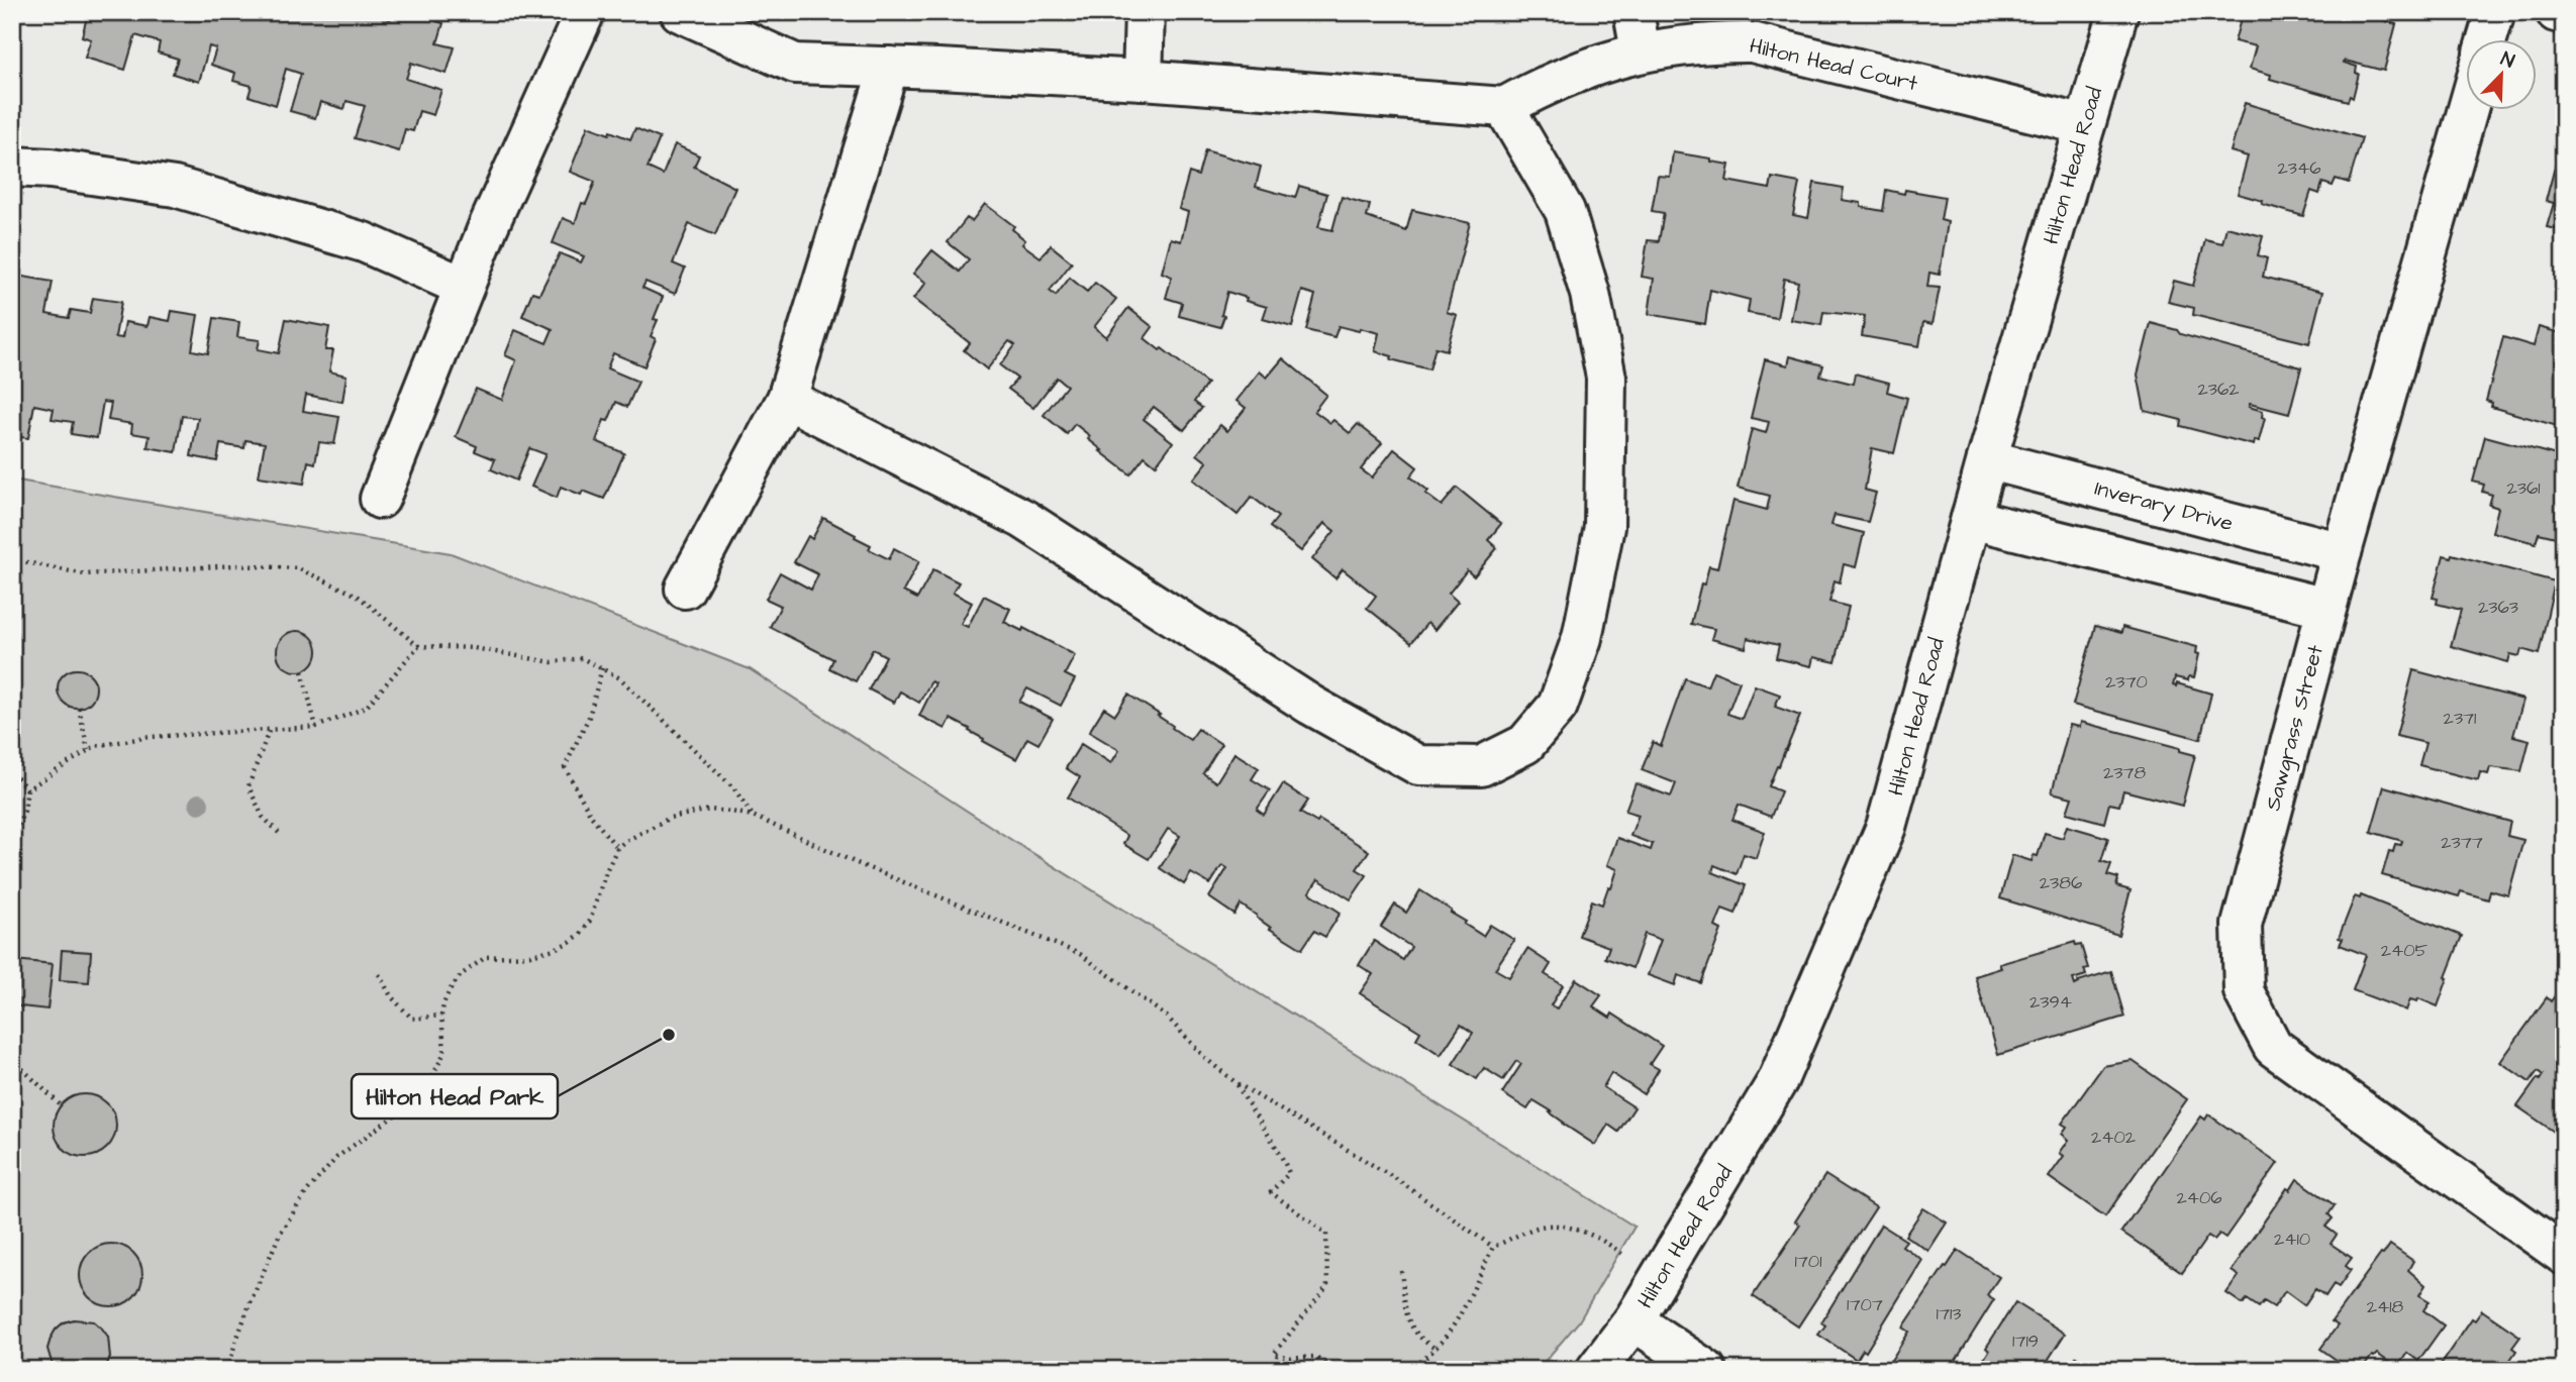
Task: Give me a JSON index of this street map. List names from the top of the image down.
{
  "streets": {
    "street": [
      "Hilton Head Court",
      "Hilton Head Road",
      "Inverary Drive",
      "Sawgrass Street"
    ]
  },
  "crossings": [
    ["Hilton Head Court", "Hilton Head Road"],
    ["Hilton Head Road", "Inverary Drive"],
    ["Inverary Drive", "Sawgrass Street"]
  ],
  "places": ["Hilton Head Park"],
  "house_numbers": [
    "2346",
    "2362",
    "2361",
    "2363",
    "2370",
    "2371",
    "2378",
    "2377",
    "2386",
    "2405",
    "2394",
    "2402",
    "2406",
    "2410",
    "1701",
    "1707",
    "2418",
    "1713",
    "1719"
  ],
  "north": "top right"
}
